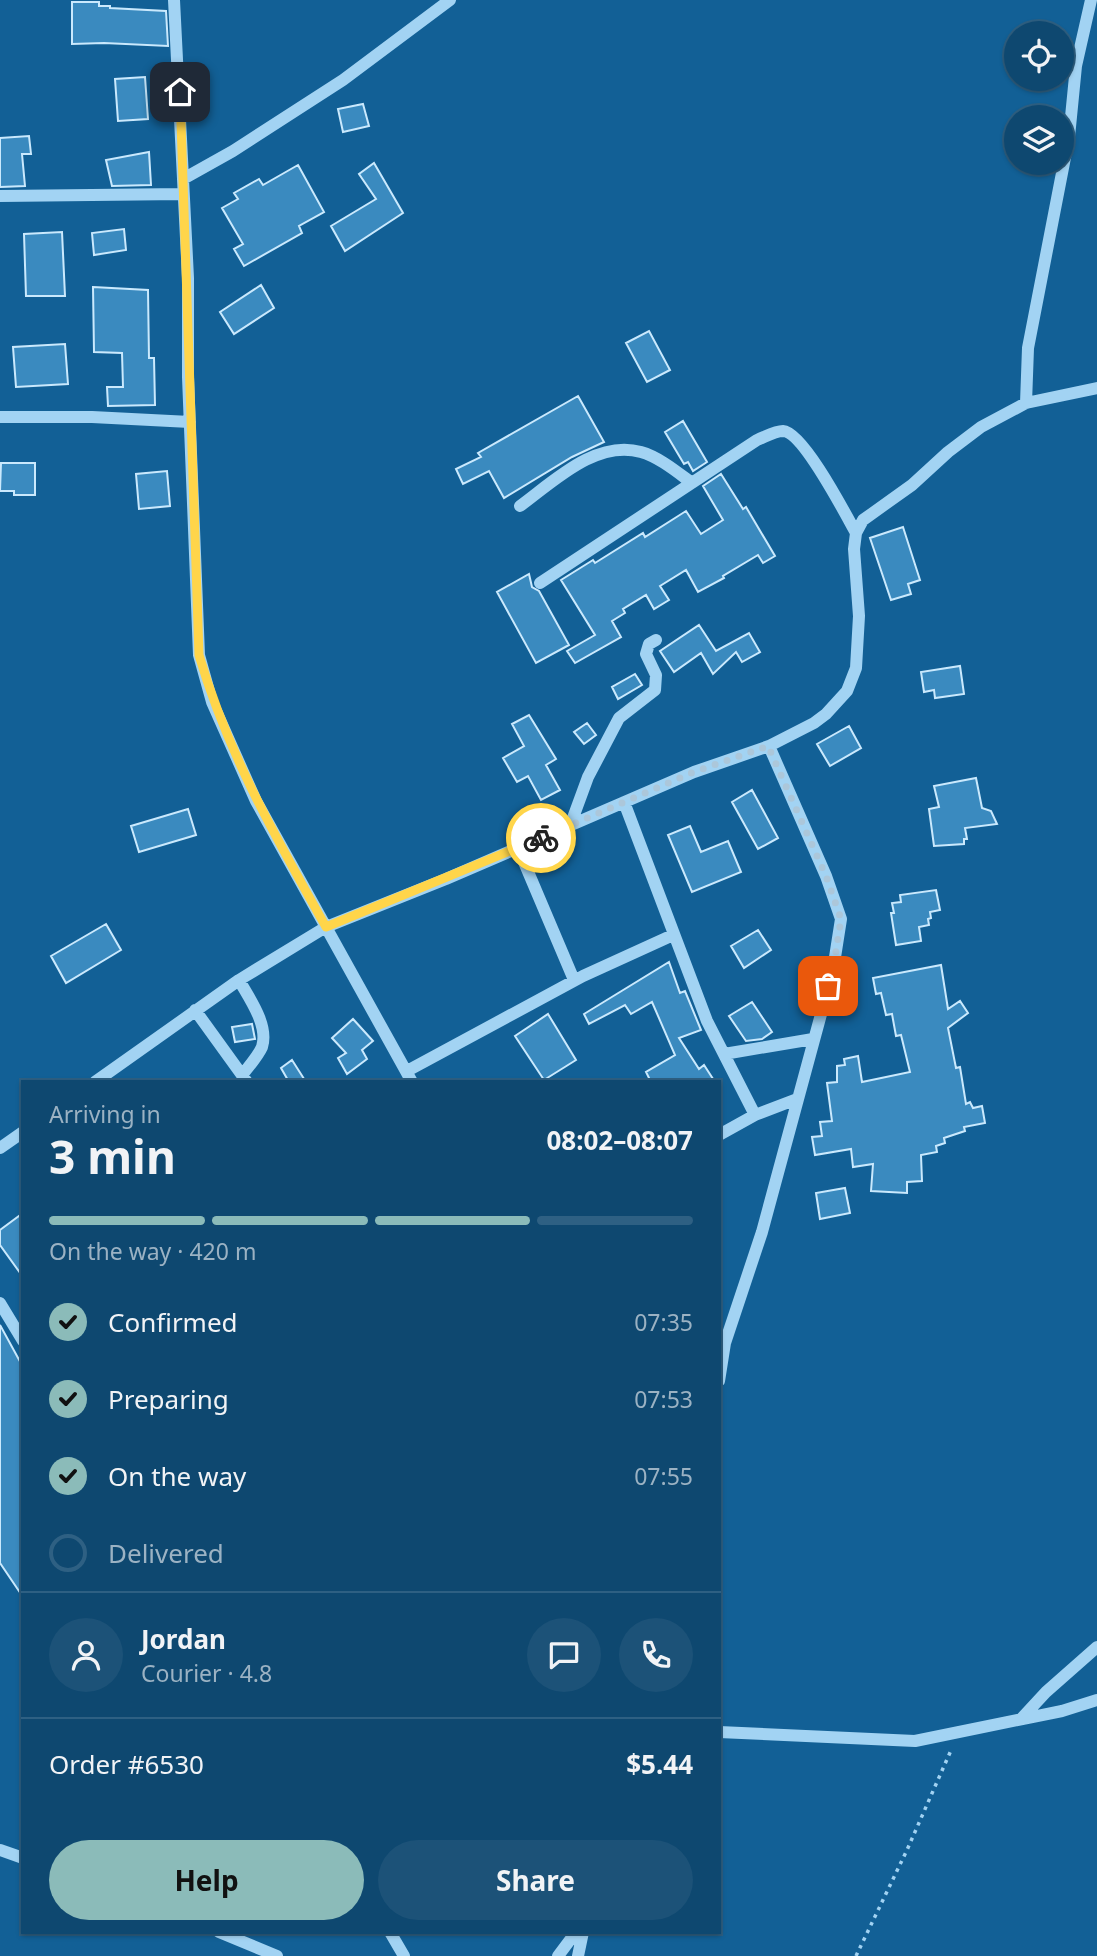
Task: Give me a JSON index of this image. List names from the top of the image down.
{
  "page": {
    "heading": ["3 min", "Arriving in", "08:02–08:07"],
    "panel": [
      "Jordan",
      "Courier · 4.8",
      "Order #6530",
      "$5.44"
    ],
    "bar": "On the way · 420 m",
    "list": [
      ["Confirmed", "07:35"],
      ["Preparing", "07:53"],
      ["On the way", "07:55"],
      "Delivered"
    ],
    "buttons": ["Help", "Share"]
  }
}
